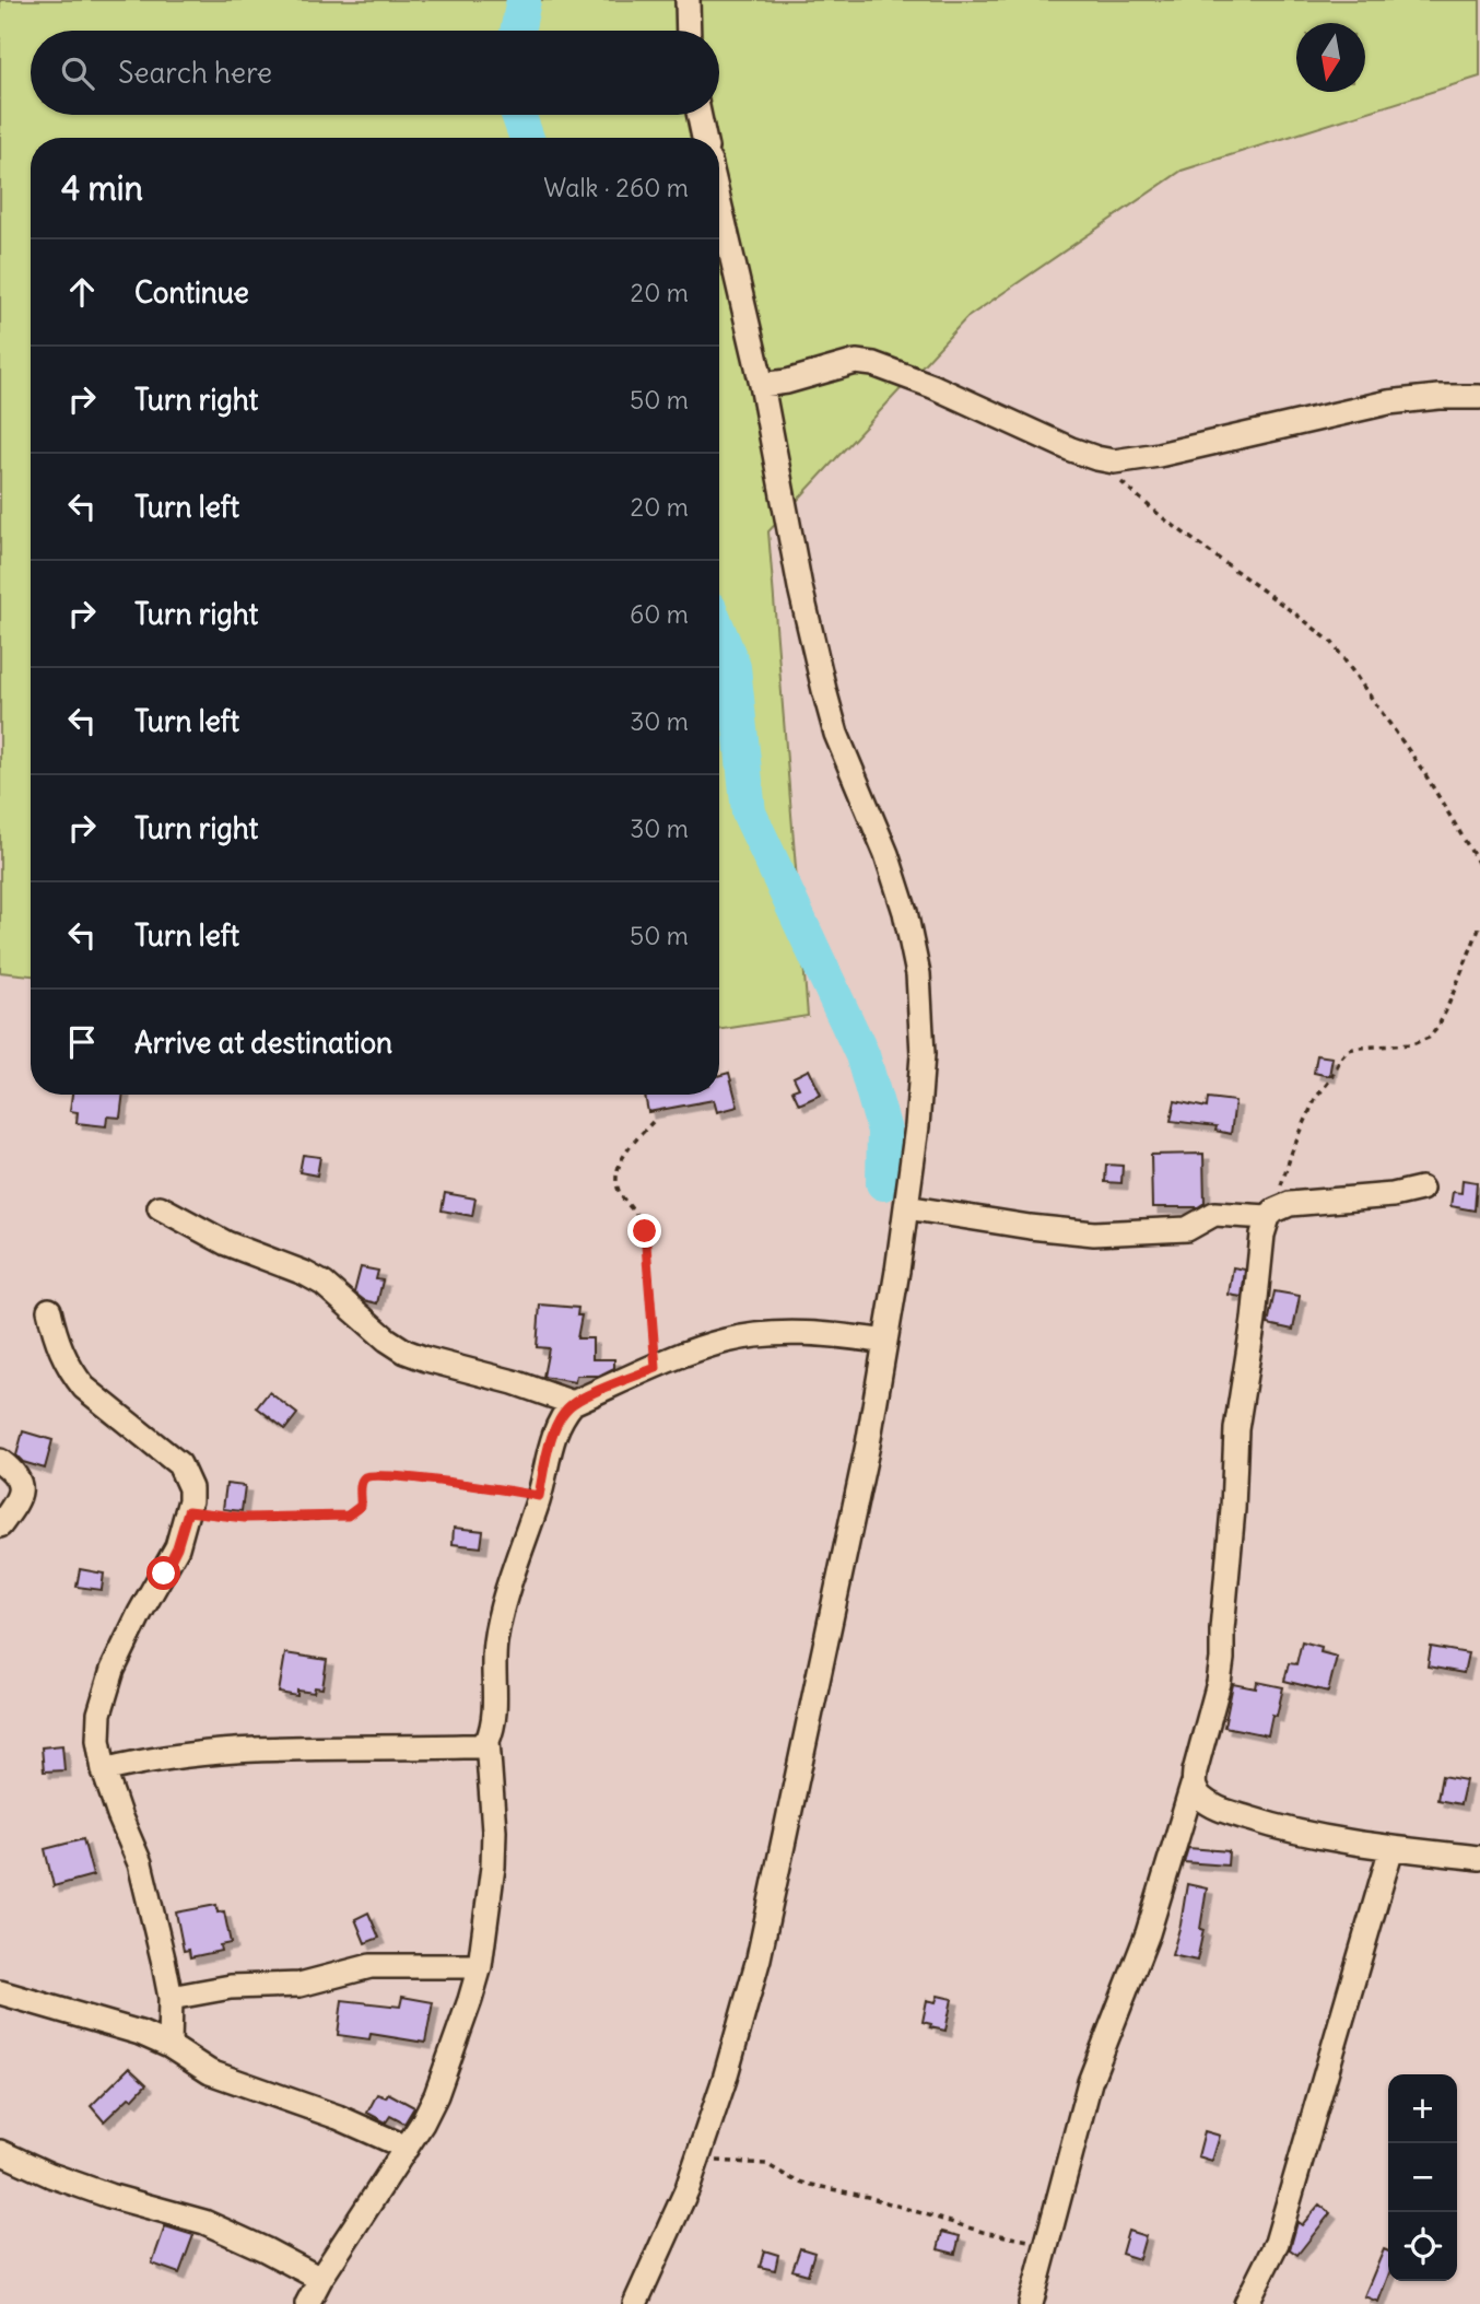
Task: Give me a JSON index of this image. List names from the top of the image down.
{
  "north": "bottom",
  "page": {
    "search": "Search here",
    "heading": ["4 min", "Walk · 260 m"],
    "list": [
      ["Continue", "20 m"],
      ["Turn right", "50 m"],
      ["Turn left", "20 m"],
      ["Turn right", "60 m"],
      ["Turn left", "30 m"],
      ["Turn right", "30 m"],
      ["Turn left", "50 m"],
      "Arrive at destination"
    ],
    "map_buttons": ["+", "−"]
  }
}
